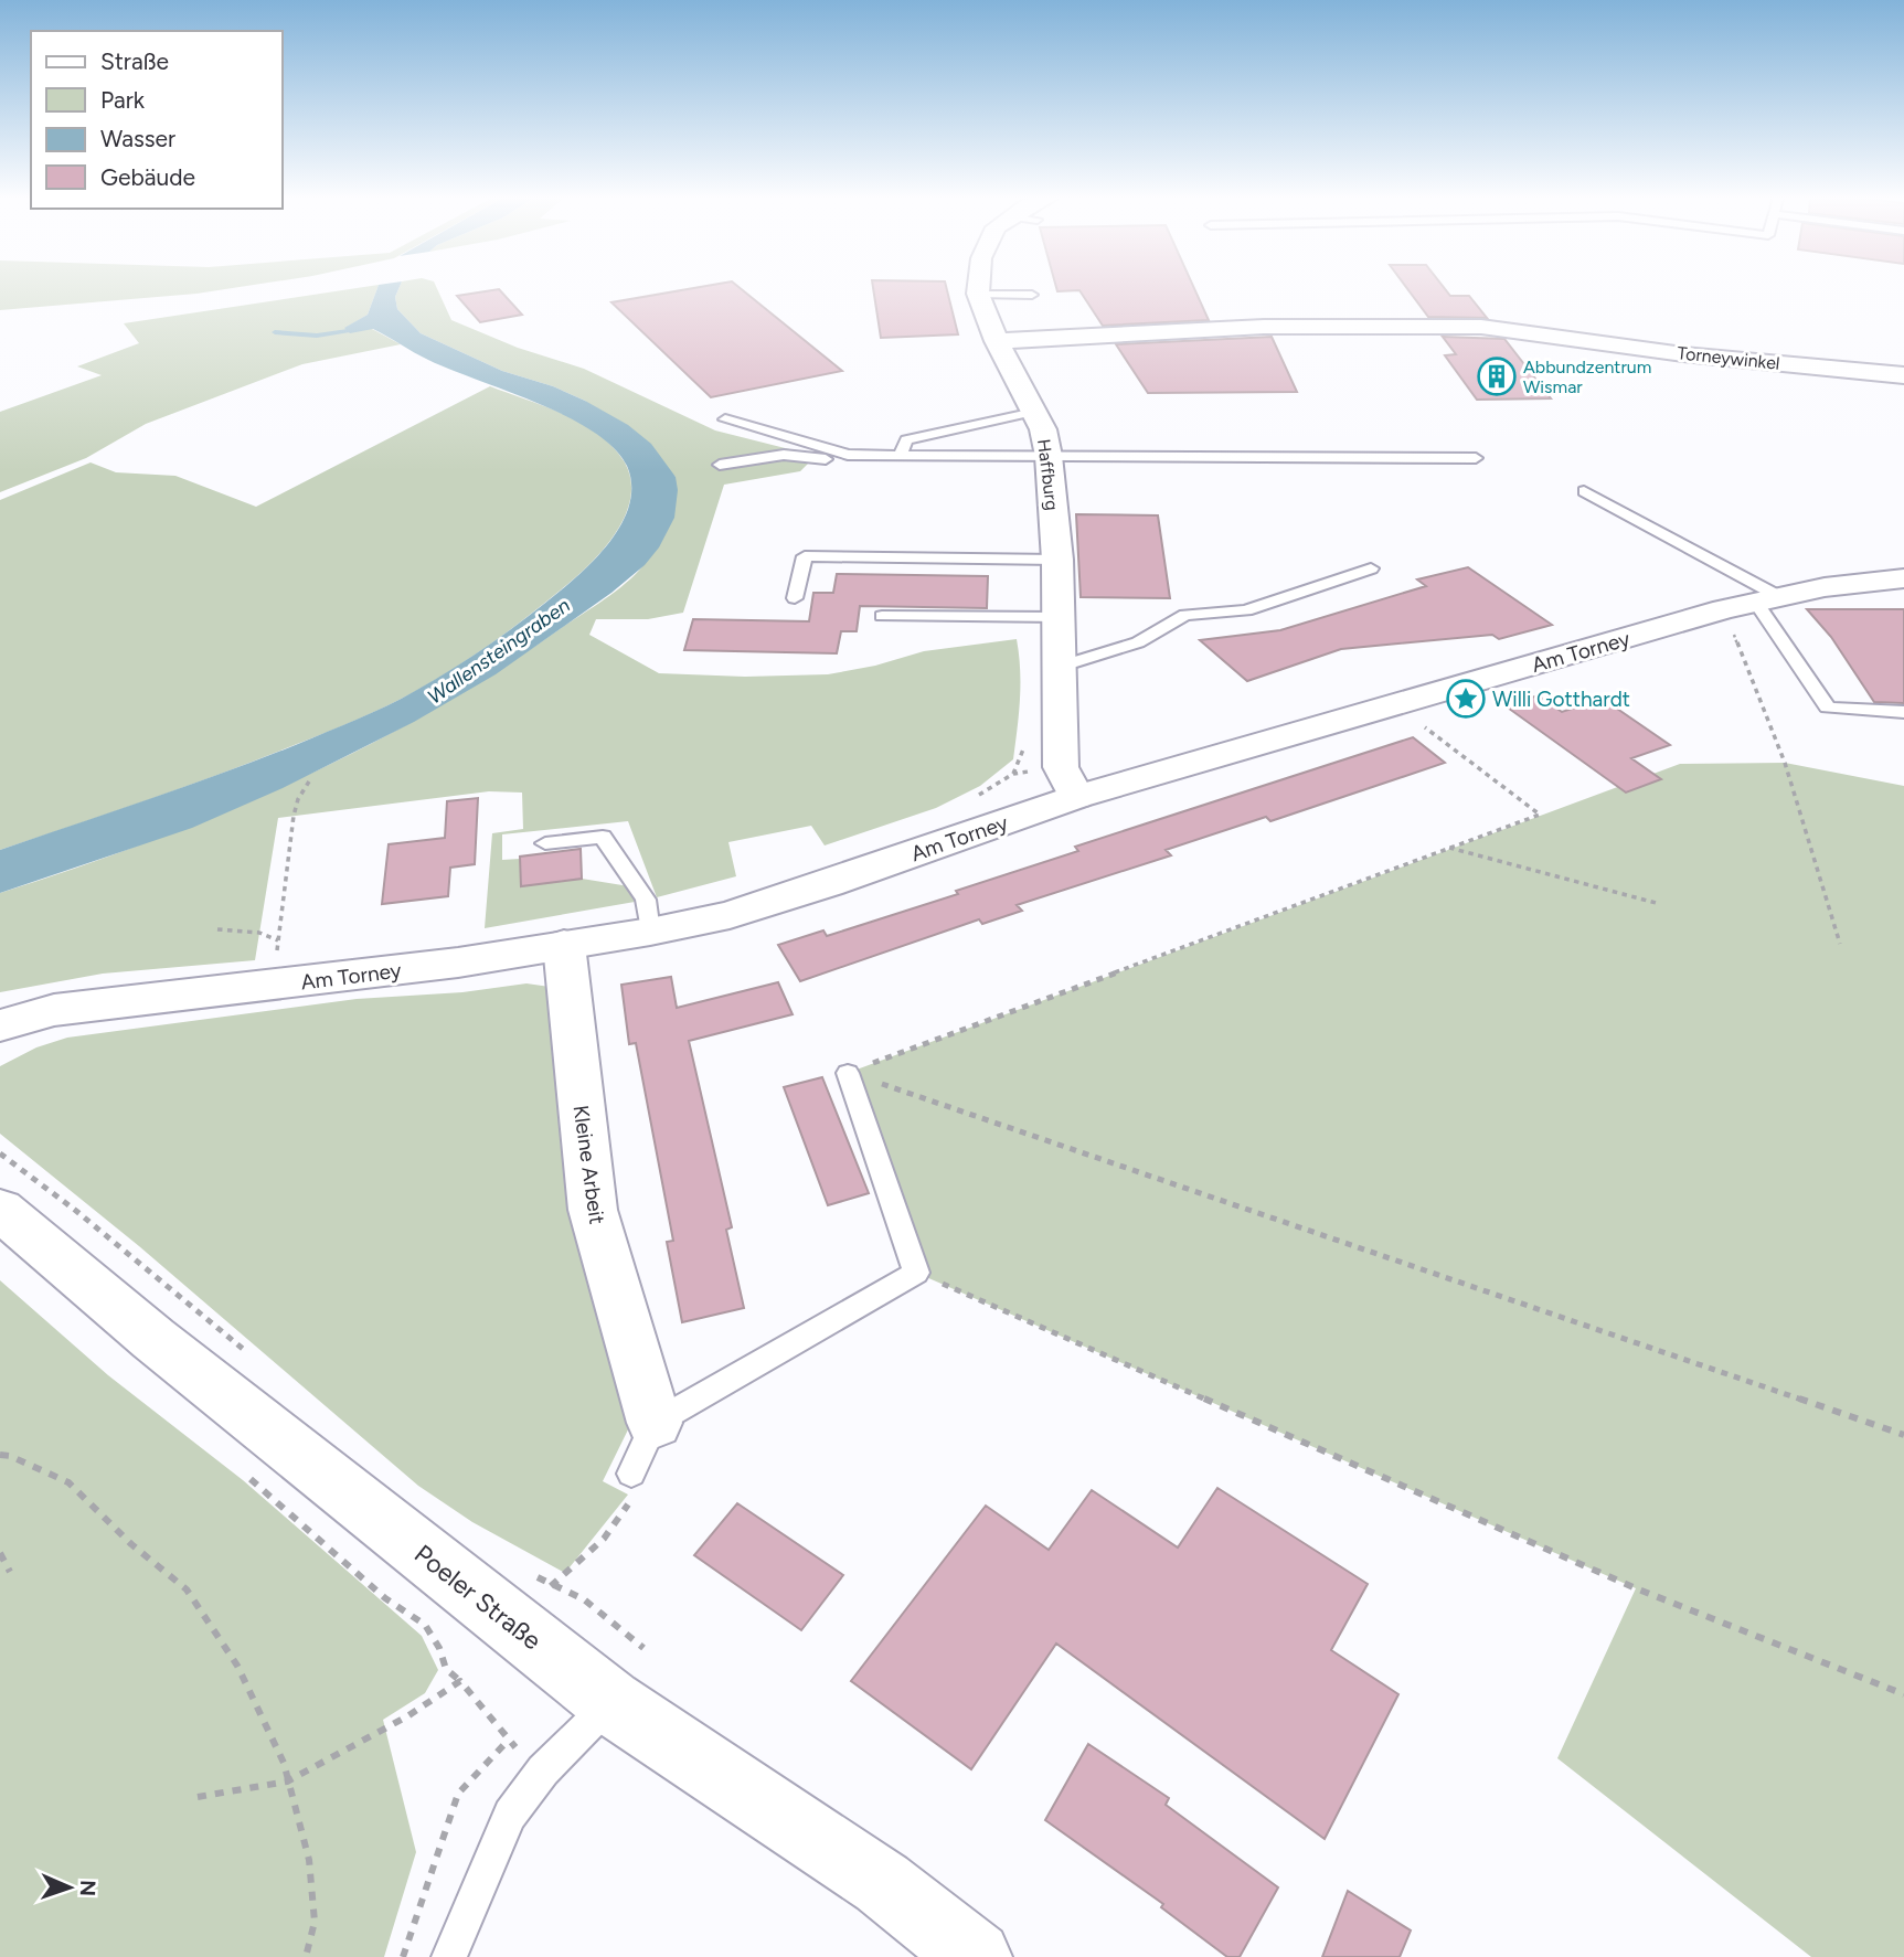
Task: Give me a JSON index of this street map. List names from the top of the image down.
{
  "streets": {
    "street": [
      "Torneywinkel",
      "Haffburg",
      "Am Torney",
      "Kleine Arbeit",
      "Poeler Straße"
    ]
  },
  "crossings": [
    ["Torneywinkel", "Haffburg"],
    ["Haffburg", "Am Torney"],
    ["Am Torney", "Kleine Arbeit"]
  ],
  "water": ["Wallensteingraben"],
  "places": {
    "building": ["Abbundzentrum Wismar"],
    "place": ["Willi Gotthardt"]
  },
  "legend": [
    "Straße",
    "Park",
    "Wasser",
    "Gebäude"
  ],
  "north": "right"
}
